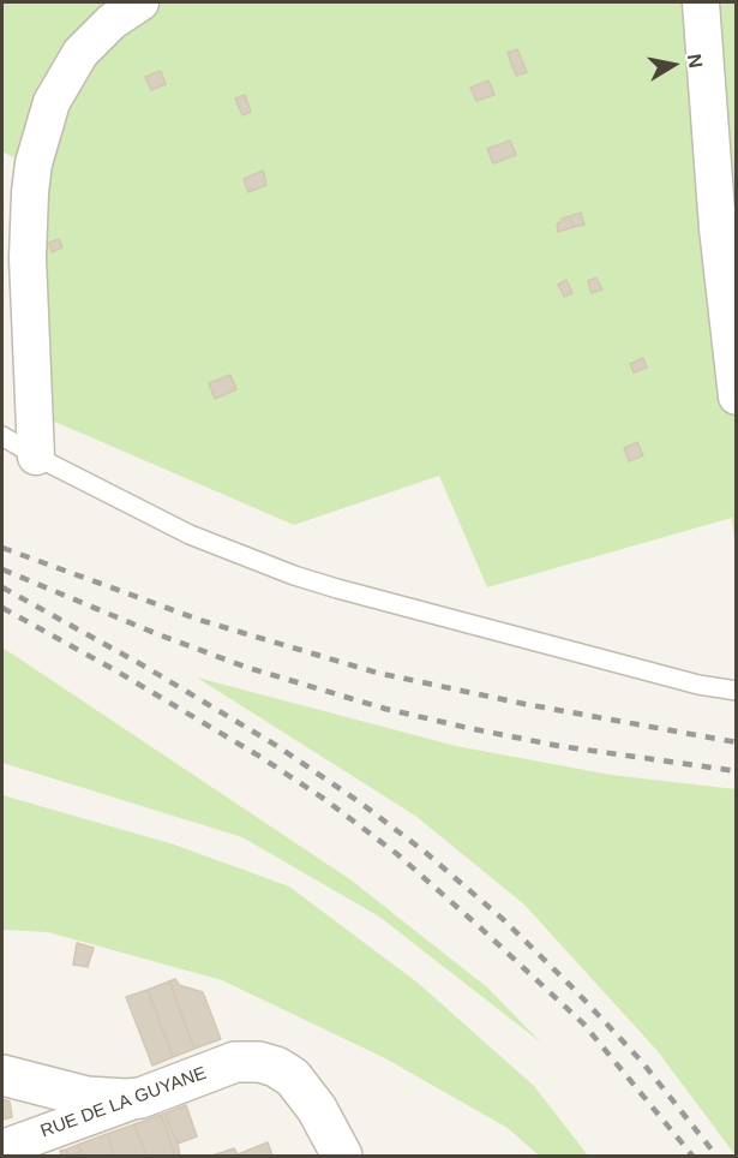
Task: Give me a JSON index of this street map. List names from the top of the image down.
{
  "streets": {
    "street": ["RUE DE LA GUYANE"]
  },
  "north": "right"
}
